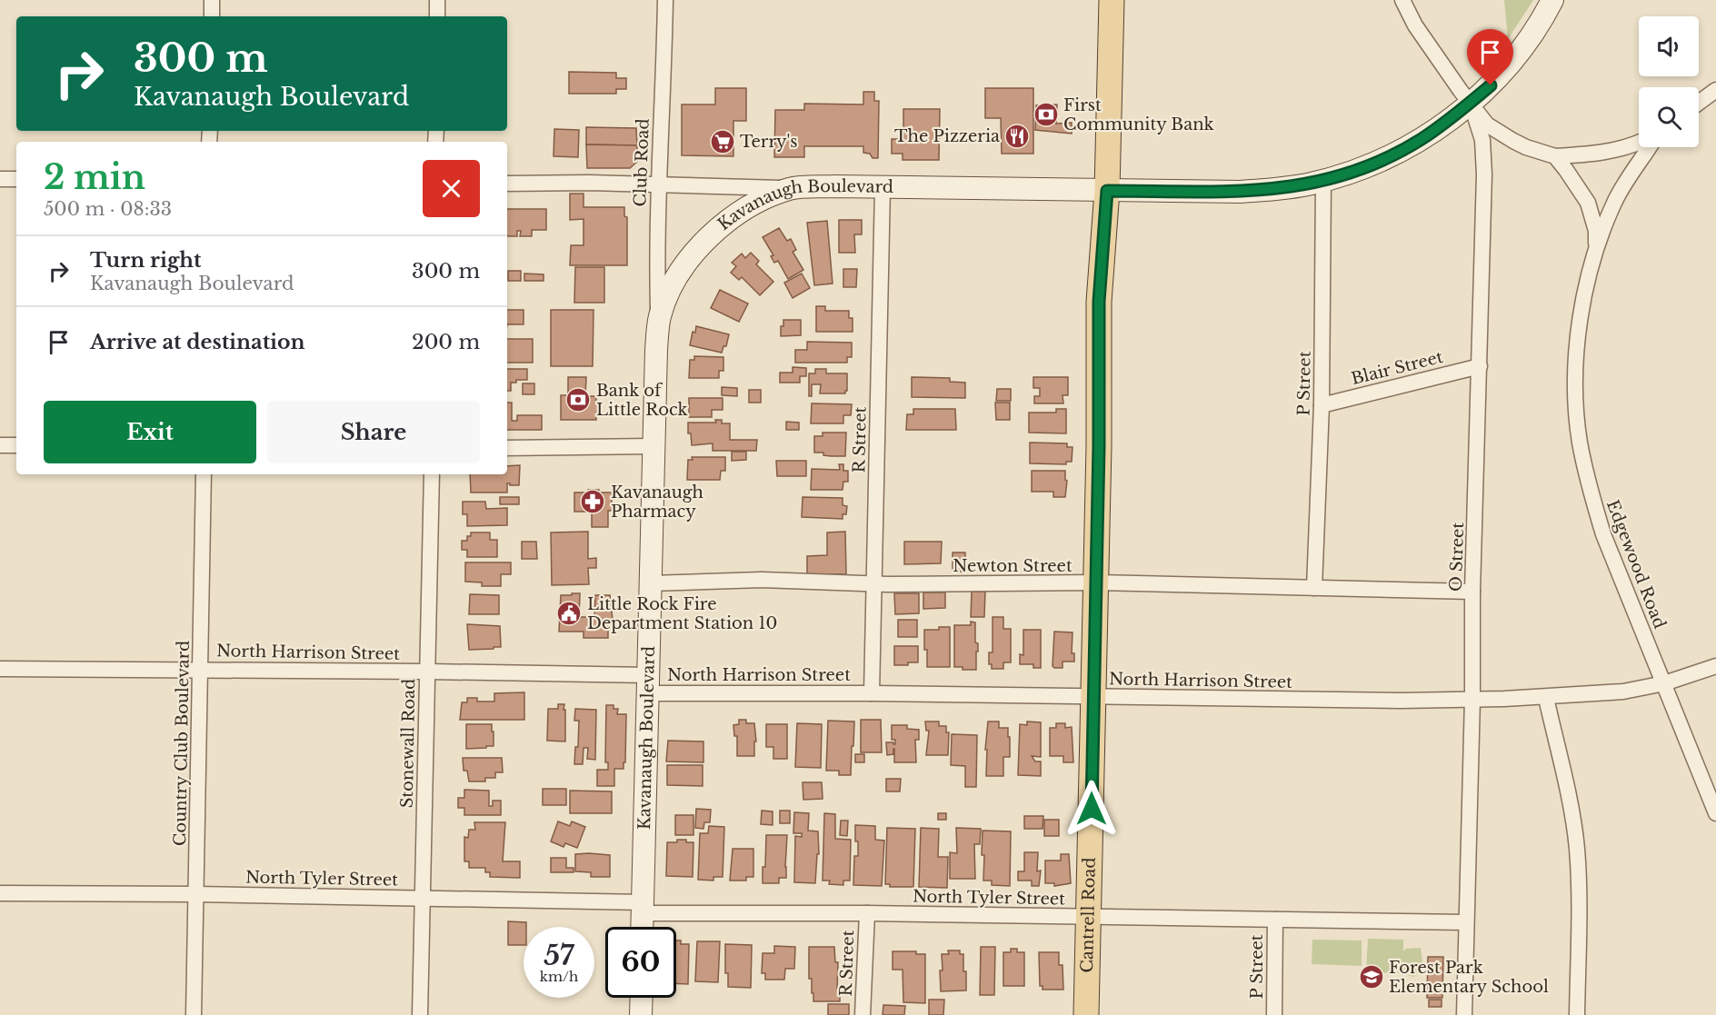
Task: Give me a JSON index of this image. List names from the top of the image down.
{
  "streets": {
    "main road": ["Cantrell Road"],
    "street": [
      "Club Road",
      "Kavanaugh Boulevard",
      "Blair Street",
      "P Street",
      "R Street",
      "O Street",
      "Edgewood Road",
      "Newton Street",
      "North Harrison Street",
      "Country Club Boulevard",
      "Stonewall Road",
      "North Tyler Street"
    ]
  },
  "crossings": [
    ["Club Road", "Kavanaugh Boulevard"],
    ["Kavanaugh Boulevard", "P Street"],
    ["Kavanaugh Boulevard", "R Street"],
    ["Kavanaugh Boulevard", "O Street"],
    ["Kavanaugh Boulevard", "Newton Street"],
    ["Kavanaugh Boulevard", "North Harrison Street"],
    ["Kavanaugh Boulevard", "North Tyler Street"],
    ["Kavanaugh Boulevard", "Cantrell Road"],
    ["Blair Street", "P Street"],
    ["Blair Street", "O Street"],
    ["P Street", "Newton Street"],
    ["P Street", "North Tyler Street"],
    ["R Street", "Newton Street"],
    ["R Street", "North Harrison Street"],
    ["R Street", "North Tyler Street"],
    ["O Street", "Newton Street"],
    ["O Street", "North Harrison Street"],
    ["O Street", "North Tyler Street"],
    ["Edgewood Road", "North Harrison Street"],
    ["Newton Street", "Cantrell Road"],
    ["North Harrison Street", "Country Club Boulevard"],
    ["North Harrison Street", "Stonewall Road"],
    ["North Harrison Street", "Cantrell Road"],
    ["Country Club Boulevard", "North Tyler Street"],
    ["Stonewall Road", "North Tyler Street"],
    ["North Tyler Street", "Cantrell Road"]
  ],
  "places": {
    "bank": ["First Community Bank", "Bank of Little Rock"],
    "restaurant": ["The Pizzeria"],
    "supermarket": ["Terry's"],
    "pharmacy": ["Kavanaugh Pharmacy"],
    "public building": ["Little Rock Fire Department Station 10"],
    "school or university": ["Forest Park Elementary School"]
  },
  "page": {
    "turn": ["300 m", "Kavanaugh Boulevard"],
    "heading": ["2 min", "500 m · 08:33"],
    "list": [
      {
        "name": "Turn right",
        "note": "Kavanaugh Boulevard",
        "value": "300 m"
      },
      {
        "name": "Arrive at destination",
        "value": "200 m"
      }
    ],
    "buttons": ["Exit", "Share"],
    "speed": "57 km/h",
    "limit": "60"
  }
}
